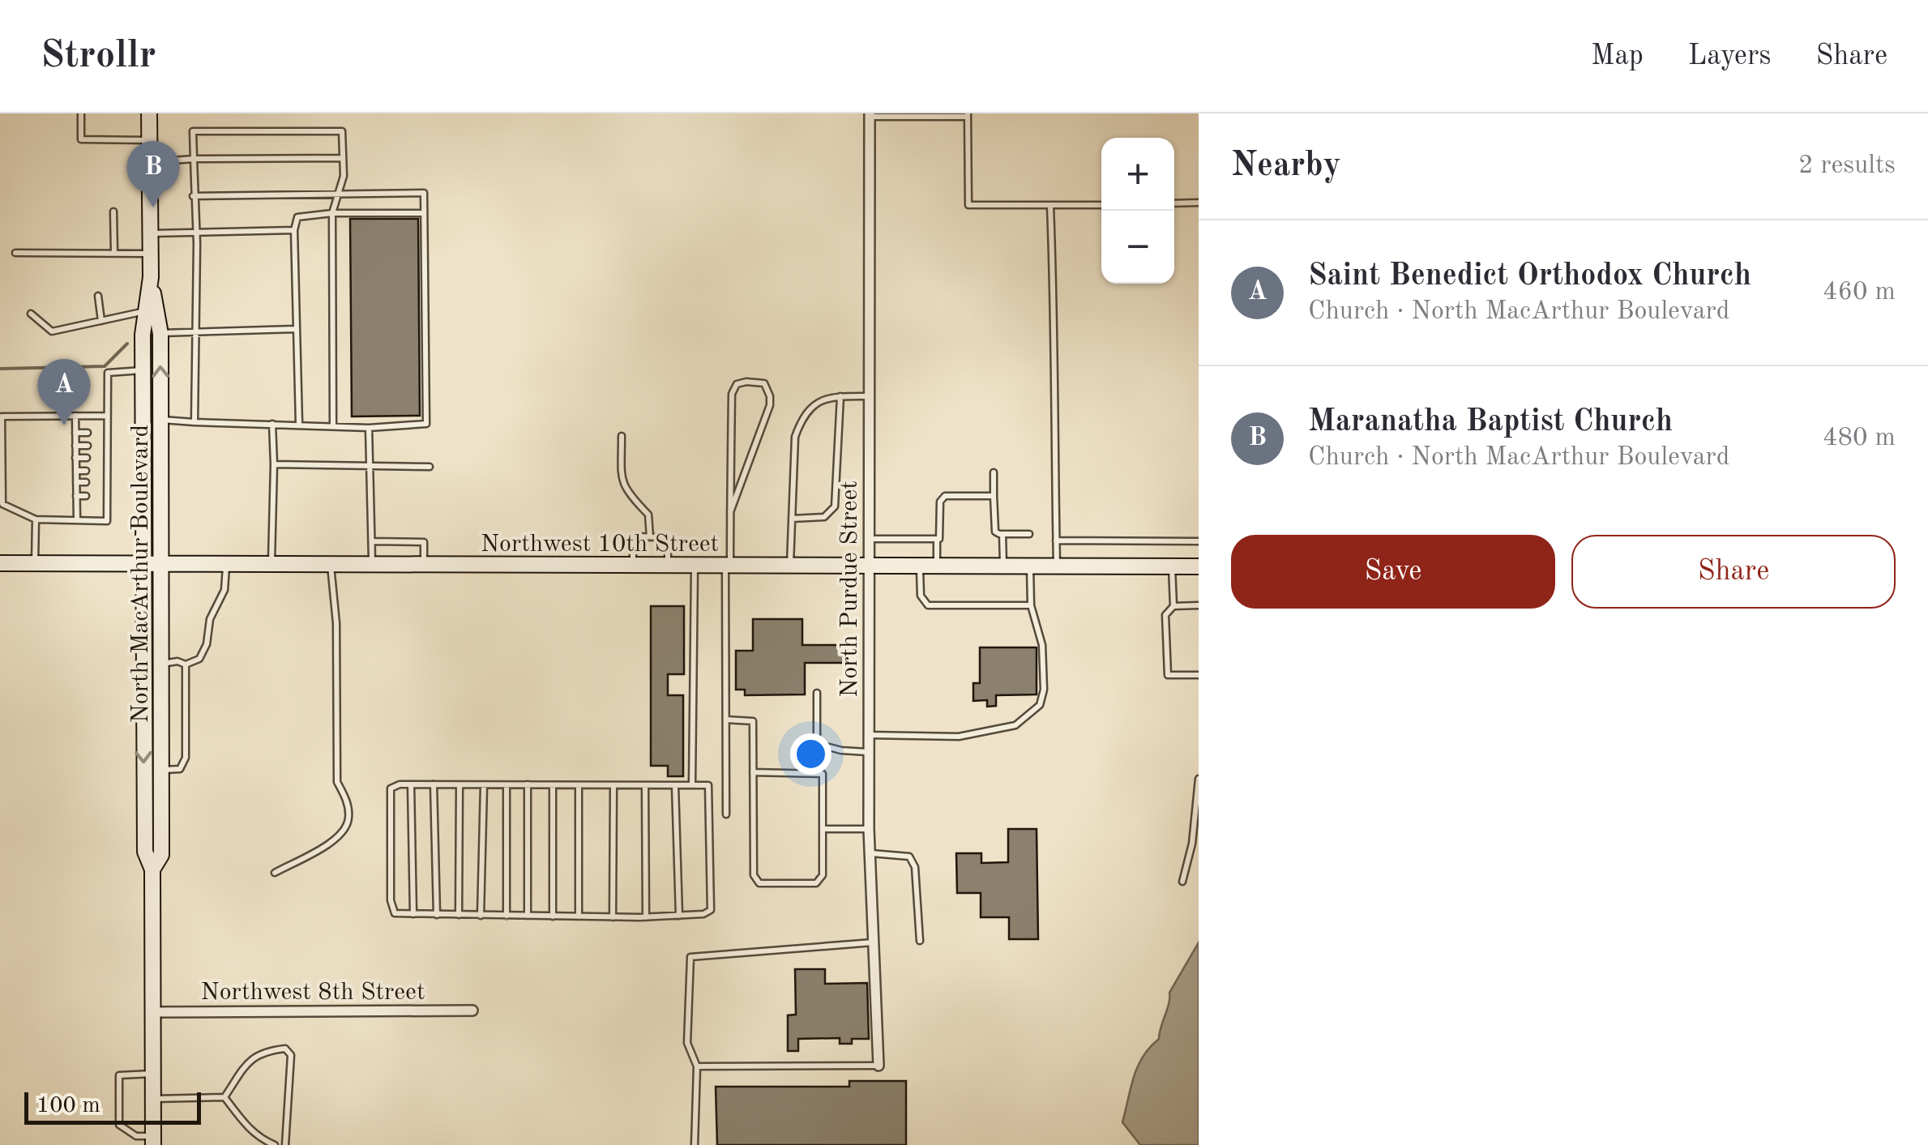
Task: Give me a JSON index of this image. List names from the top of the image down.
{
  "streets": {
    "main road": ["Northwest 10th Street", "North MacArthur Boulevard"],
    "street": ["North Purdue Street", "Northwest 8th Street"]
  },
  "crossings": [
    ["Northwest 10th Street", "North MacArthur Boulevard"],
    ["Northwest 10th Street", "North Purdue Street"],
    ["North MacArthur Boulevard", "Northwest 8th Street"]
  ],
  "scale_bar": "100 m",
  "page": {
    "header": "Strollr",
    "nav": ["Map", "Layers", "Share"],
    "heading": ["Nearby", "2 results"],
    "map_buttons": ["+", "−"],
    "pins": ["B", "A"],
    "list": [
      {
        "mark": "A",
        "name": "Saint Benedict Orthodox Church",
        "note": "Church · North MacArthur Boulevard",
        "value": "460 m"
      },
      {
        "mark": "B",
        "name": "Maranatha Baptist Church",
        "note": "Church · North MacArthur Boulevard",
        "value": "480 m"
      }
    ],
    "buttons": ["Save", "Share"],
    "scale": "100 m"
  }
}
